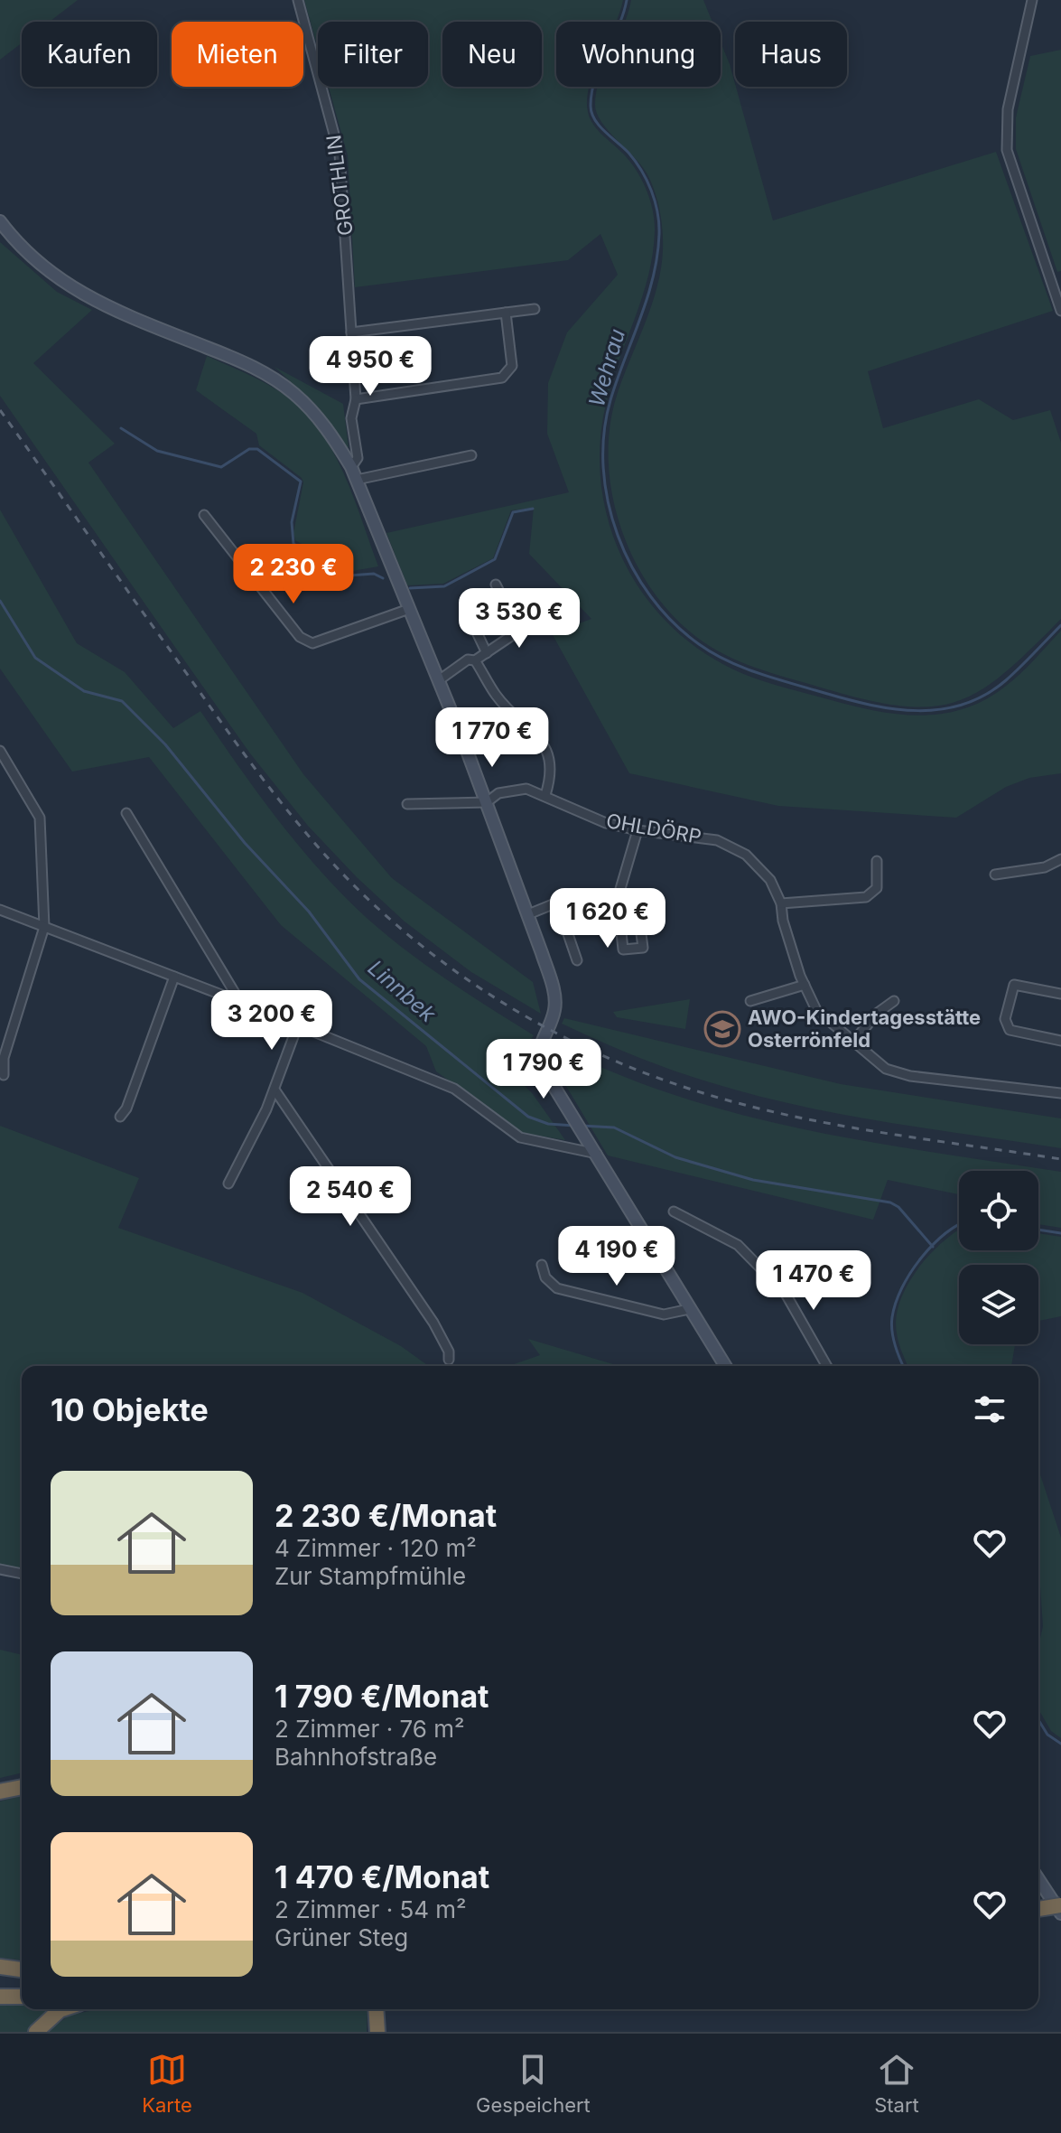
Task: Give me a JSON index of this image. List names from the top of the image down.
{
  "streets": {
    "street": ["GROTHLIN", "OHLDÖRP"]
  },
  "water": ["Wehrau", "Linnbek"],
  "places": {
    "school or university": ["AWO-Kindertagesstätte Osterrönfeld"]
  },
  "page": {
    "chip": [
      "Kaufen",
      "Mieten",
      "Filter",
      "Neu",
      "Wohnung",
      "Haus"
    ],
    "price": [
      "4 950 €",
      "2 230 €",
      "3 530 €",
      "1 770 €",
      "1 620 €",
      "3 200 €",
      "1 790 €",
      "2 540 €",
      "4 190 €",
      "1 470 €"
    ],
    "heading": "10 Objekte",
    "list": [
      {
        "name": "2 230 €/Monat",
        "note": "4 Zimmer · 120 m² · Zur Stampfmühle"
      },
      {
        "name": "1 790 €/Monat",
        "note": "2 Zimmer · 76 m² · Bahnhofstraße"
      },
      {
        "name": "1 470 €/Monat",
        "note": "2 Zimmer · 54 m² · Grüner Steg"
      }
    ],
    "tabs": ["Karte", "Gespeichert", "Start"]
  }
}
